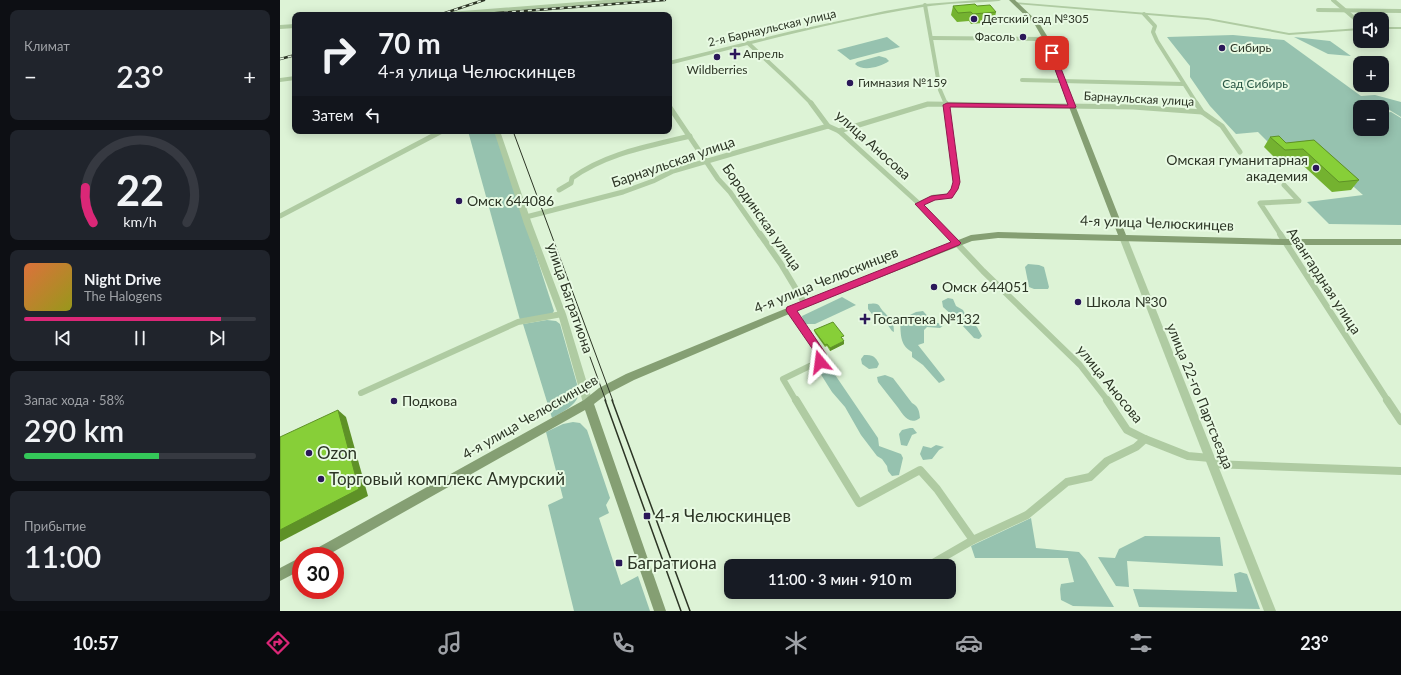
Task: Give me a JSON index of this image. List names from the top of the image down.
{
  "streets": {
    "main road": ["4-я улица Челюскинцев", "улица Багратиона", "улица 22-го Партсъезда"],
    "street": [
      "2-я Барнаульская улица",
      "Барнаульская улица",
      "улица Аносова",
      "Бородинская улица",
      "Авангардная улица"
    ]
  },
  "crossings": [
    ["2-я Барнаульская улица", "улица Аносова"],
    ["Барнаульская улица", "улица Аносова"],
    ["Барнаульская улица", "Бородинская улица"],
    ["Барнаульская улица", "улица Багратиона"],
    ["Барнаульская улица", "улица 22-го Партсъезда"],
    ["улица Аносова", "4-я улица Челюскинцев"],
    ["улица Аносова", "улица 22-го Партсъезда"],
    ["Бородинская улица", "4-я улица Челюскинцев"],
    ["4-я улица Челюскинцев", "Авангардная улица"],
    ["4-я улица Челюскинцев", "улица Багратиона"],
    ["4-я улица Челюскинцев", "улица 22-го Партсъезда"]
  ],
  "parks": ["Сад Сибирь"],
  "places": {
    "other": [
      "Детский сад №305",
      "Фасоль",
      "Сибирь",
      "Wildberries",
      "Гимназия №159",
      "Омская гуманитарная академия",
      "Омск 644086",
      "Омск 644051",
      "Школа №30",
      "Подкова",
      "Ozon",
      "Торговый комплекс Амурский"
    ],
    "health": ["Апрель", "Госаптека №132"],
    "transit": ["4-я Челюскинцев", "Багратиона"]
  },
  "page": {
    "tile": [
      "Климат",
      ["Запас хода · 58%", "290 km"],
      ["Прибытие", "11:00"]
    ],
    "map_buttons": ["+", "−"],
    "turn": ["70 m", "4-я улица Челюскинцев"],
    "heat": ["−", "23°", "+"],
    "then": "Затем",
    "song": ["Night Drive", "The Halogens"],
    "limit": "30",
    "trip": "11:00 · 3 мин · 910 m",
    "tabs": ["10:57", "23°"],
    "gauge": ["22", "km/h"]
  }
}
